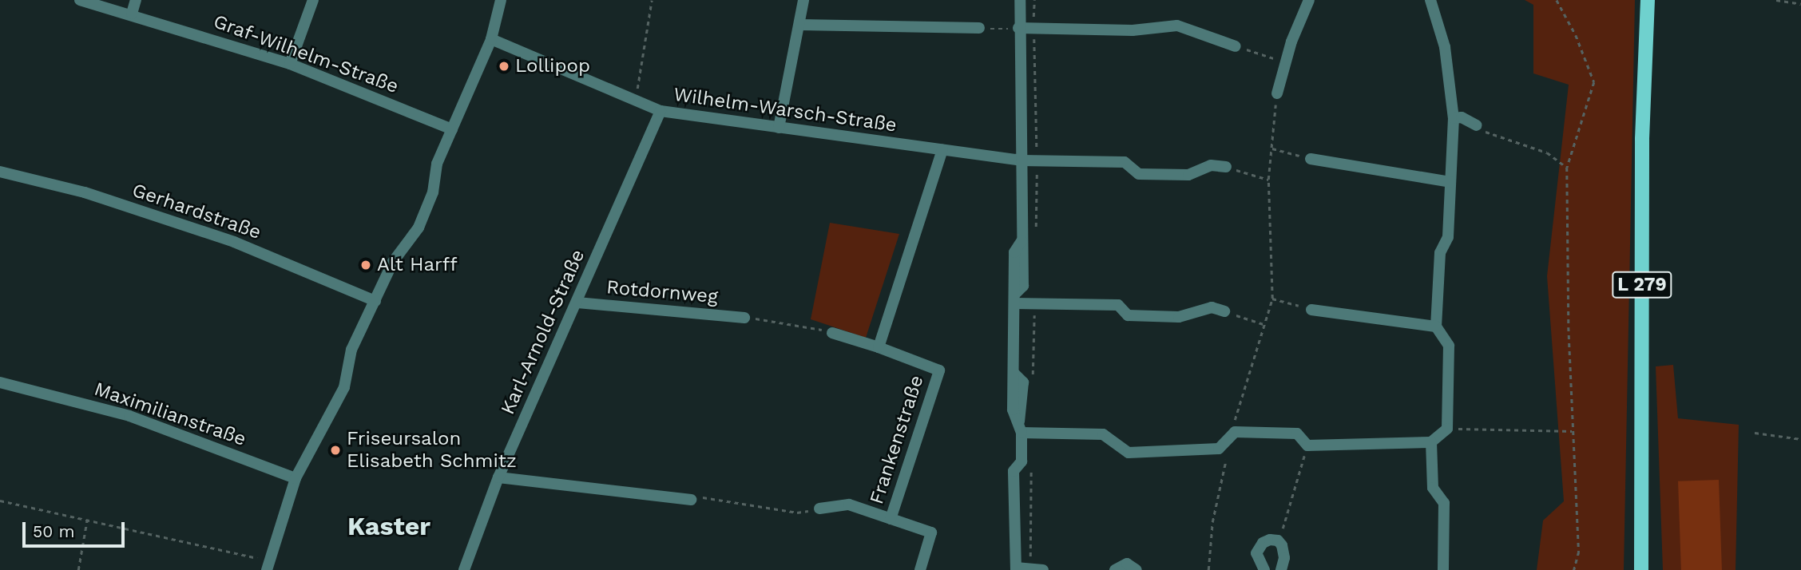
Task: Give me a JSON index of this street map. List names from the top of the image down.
{
  "streets": {
    "main road": ["L 279"],
    "street": [
      "Graf-Wilhelm-Straße",
      "Wilhelm-Warsch-Straße",
      "Gerhardstraße",
      "Rotdornweg",
      "Karl-Arnold-Straße",
      "Maximilianstraße",
      "Frankenstraße"
    ]
  },
  "crossings": [
    ["Wilhelm-Warsch-Straße", "Karl-Arnold-Straße"],
    ["Rotdornweg", "Karl-Arnold-Straße"]
  ],
  "districts": ["Kaster"],
  "places": ["Lollipop", "Alt Harff", "Friseursalon Elisabeth Schmitz"],
  "scale_bar": "50 m"
}
